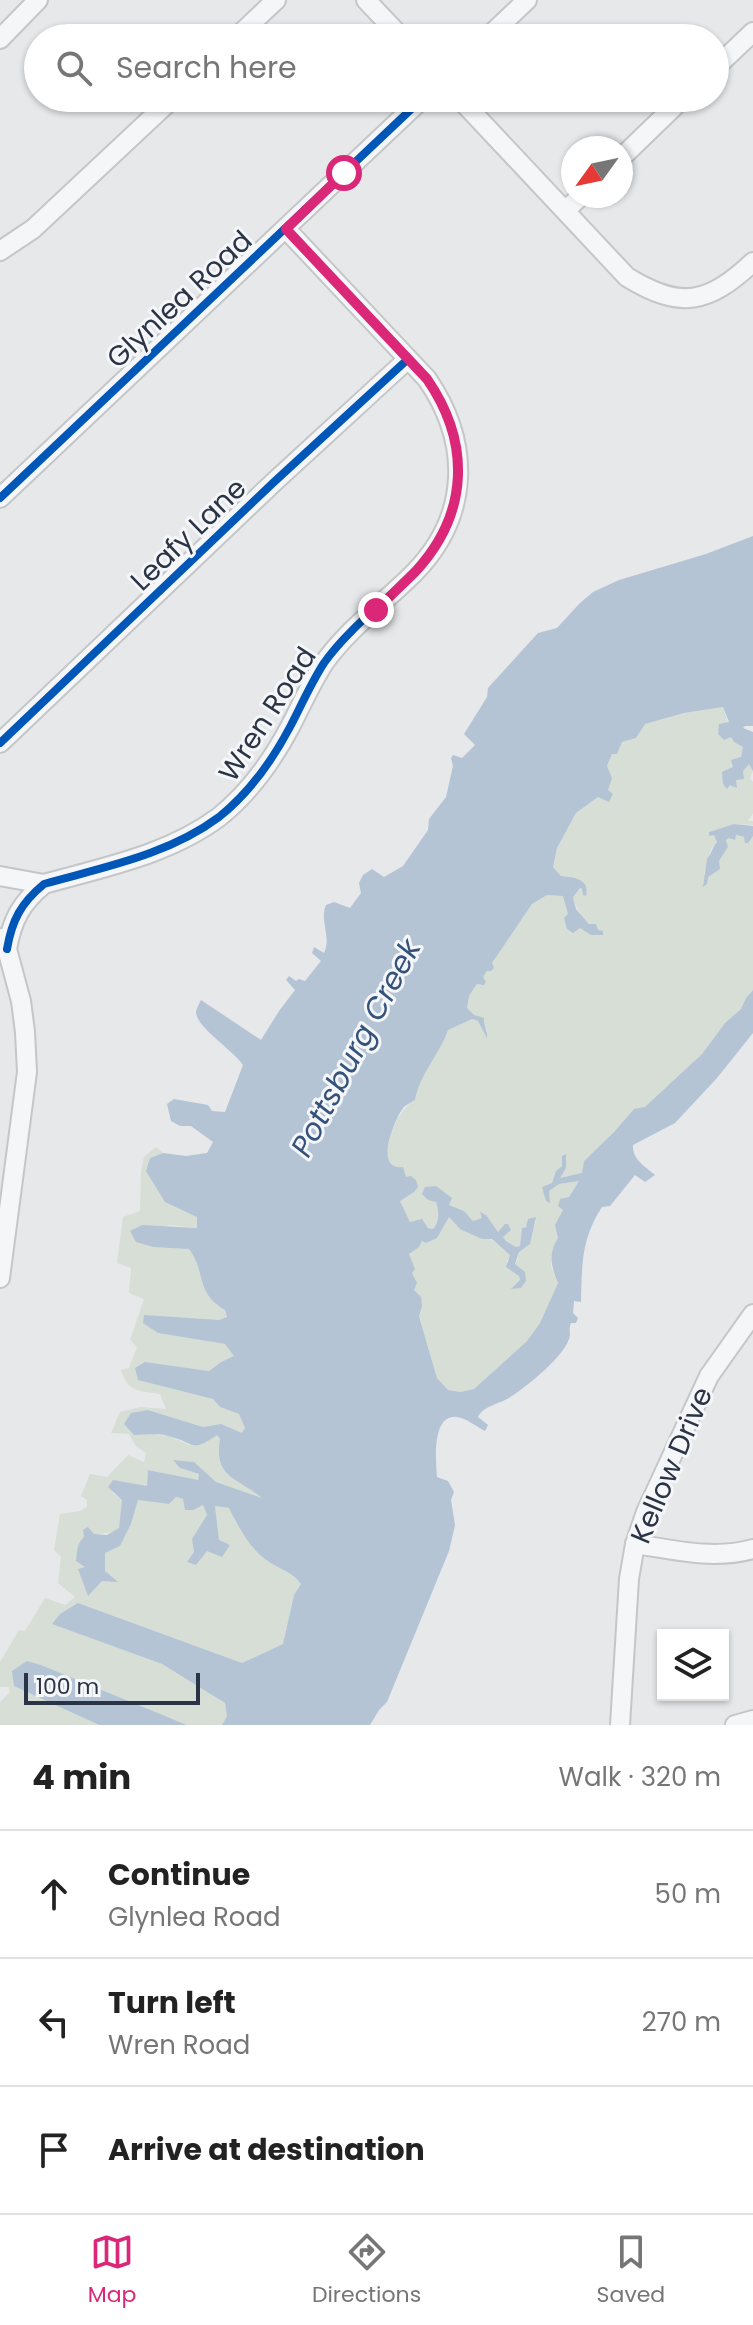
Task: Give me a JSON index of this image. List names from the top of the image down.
{
  "streets": {
    "street": [
      "Glynlea Road",
      "Leafy Lane",
      "Wren Road",
      "Kellow Drive"
    ]
  },
  "crossings": [
    ["Glynlea Road", "Wren Road"],
    ["Leafy Lane", "Wren Road"]
  ],
  "water": ["Pottsburg Creek"],
  "scale_bar": "100 m",
  "north": "bottom left",
  "page": {
    "search": "Search here",
    "scale": "100 m",
    "heading": ["4 min", "Walk · 320 m"],
    "list": [
      ["Continue", "Glynlea Road", "50 m"],
      ["Turn left", "Wren Road", "270 m"],
      "Arrive at destination"
    ],
    "nav": ["Map", "Directions", "Saved"]
  }
}
